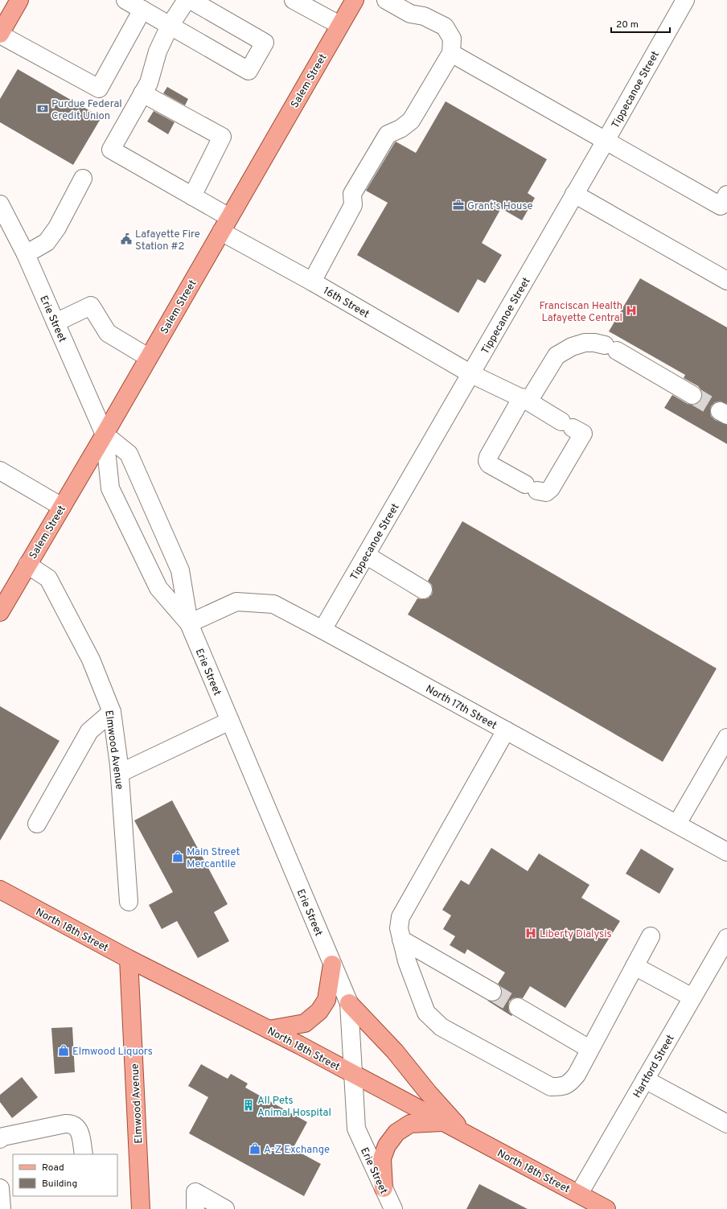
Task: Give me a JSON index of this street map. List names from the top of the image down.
{
  "streets": {
    "main road": ["Salem Street", "Elmwood Avenue", "North 18th Street"],
    "street": [
      "Tippecanoe Street",
      "16th Street",
      "Erie Street",
      "North 17th Street",
      "Hartford Street"
    ]
  },
  "crossings": [
    ["Salem Street", "16th Street"],
    ["Salem Street", "Erie Street"],
    ["Salem Street", "Elmwood Avenue"],
    ["Tippecanoe Street", "16th Street"],
    ["Tippecanoe Street", "North 17th Street"],
    ["Erie Street", "North 17th Street"],
    ["Erie Street", "North 18th Street"],
    ["Elmwood Avenue", "North 18th Street"],
    ["North 18th Street", "Hartford Street"]
  ],
  "places": {
    "bank": ["Purdue Federal Credit Union"],
    "office": ["Grant's House"],
    "public building": ["Lafayette Fire Station #2"],
    "hospital": ["Franciscan Health Lafayette Central", "Liberty Dialysis"],
    "shop": ["Main Street Mercantile", "Elmwood Liquors", "A-Z Exchange"],
    "building": ["All Pets Animal Hospital"]
  },
  "legend": ["Road", "Building"],
  "scale_bar": "20 m"
}
